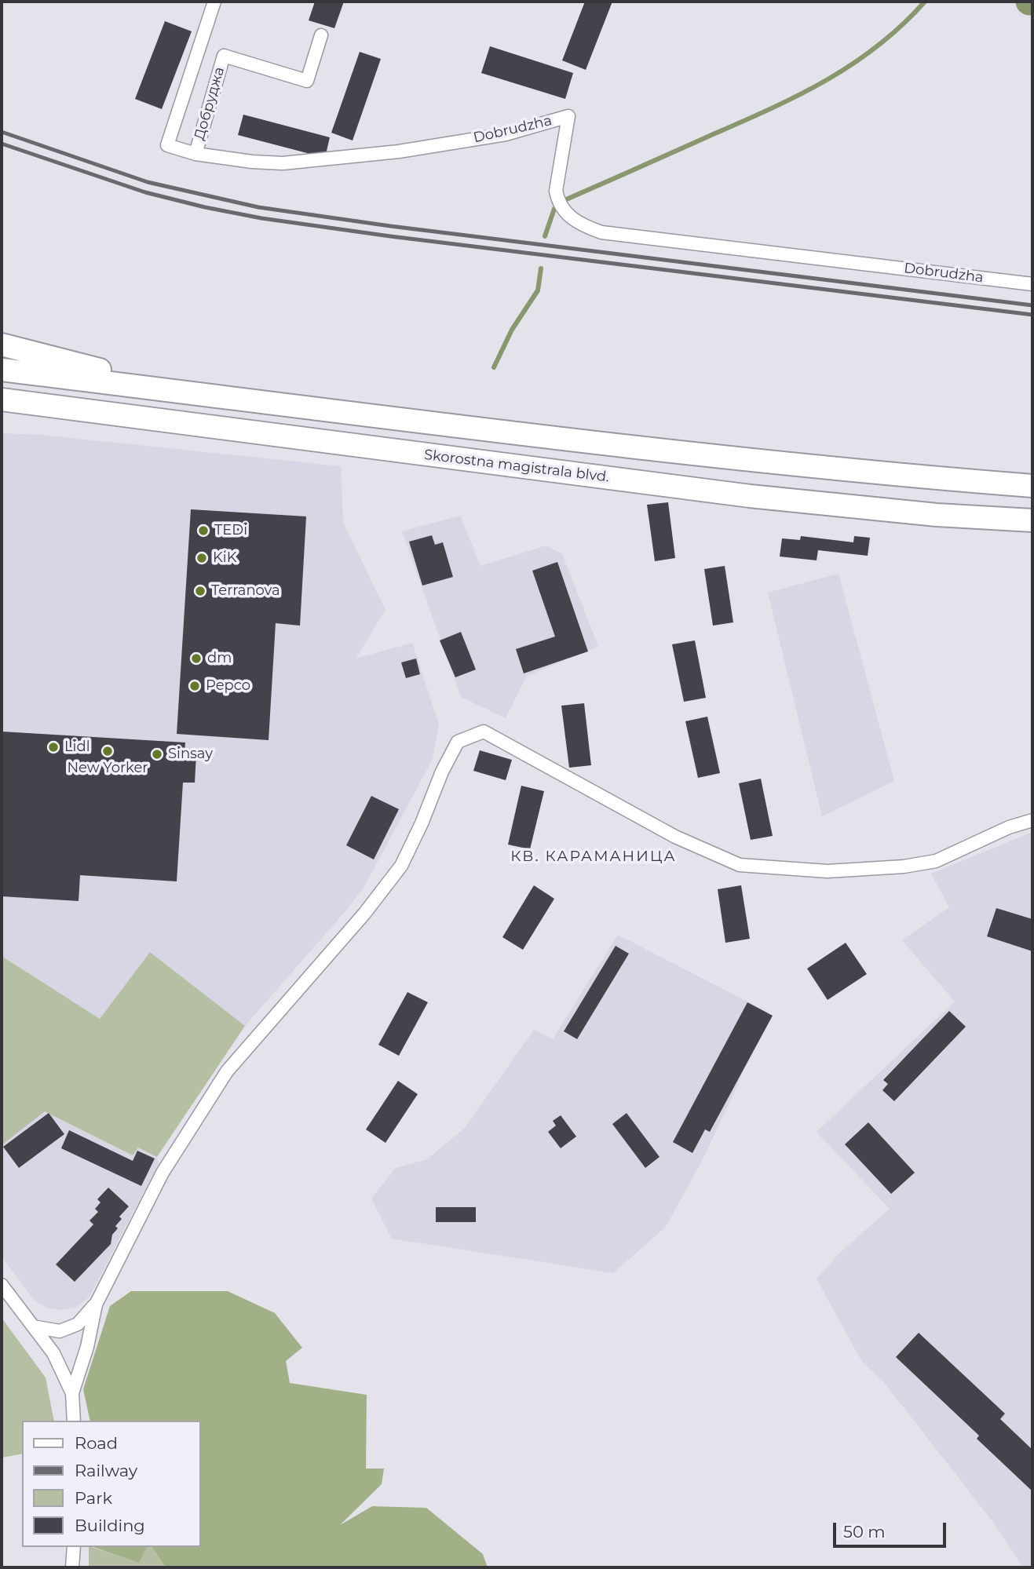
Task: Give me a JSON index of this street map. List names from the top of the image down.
{
  "streets": {
    "highway": ["Skorostna magistrala blvd."],
    "street": ["Добруджа", "Dobrudzha"]
  },
  "crossings": [
    ["Добруджа", "Dobrudzha"]
  ],
  "districts": ["КВ. КАРАМАНИЦА"],
  "places": [
    "TEDi",
    "KiK",
    "Terranova",
    "dm",
    "Pepco",
    "Lidl",
    "New Yorker",
    "Sinsay"
  ],
  "legend": [
    "Road",
    "Railway",
    "Park",
    "Building"
  ],
  "scale_bar": "50 m"
}
